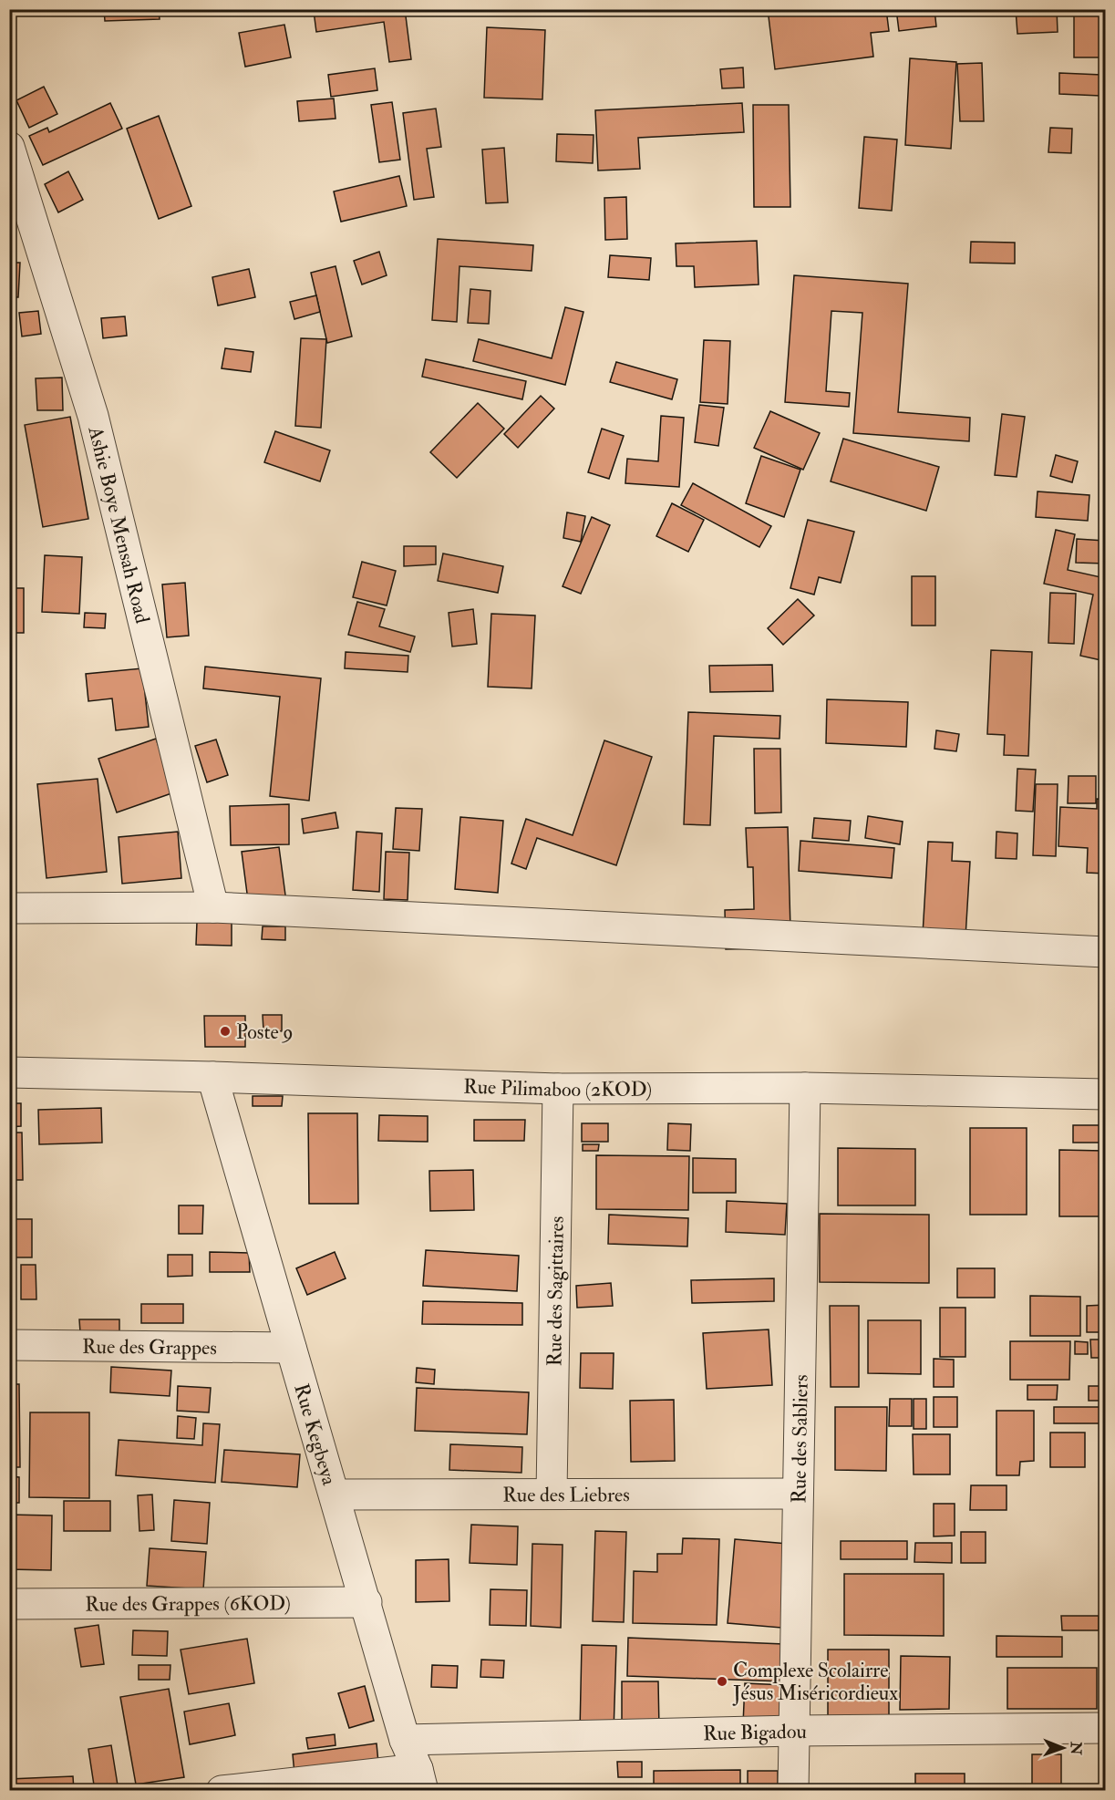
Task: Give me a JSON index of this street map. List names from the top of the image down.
{
  "streets": {
    "street": [
      "Ashie Boye Mensah Road",
      "Rue Pilimaboo (2KOD)",
      "Rue des Sagittaires",
      "Rue des Grappes",
      "Rue Kegbeya",
      "Rue des Sabliers",
      "Rue des Liebres",
      "Rue des Grappes (6KOD)",
      "Rue Bigadou"
    ]
  },
  "crossings": [
    ["Rue Pilimaboo (2KOD)", "Rue des Sagittaires"],
    ["Rue Pilimaboo (2KOD)", "Rue Kegbeya"],
    ["Rue Pilimaboo (2KOD)", "Rue des Sabliers"],
    ["Rue des Sagittaires", "Rue des Liebres"],
    ["Rue des Grappes", "Rue Kegbeya"],
    ["Rue Kegbeya", "Rue des Liebres"],
    ["Rue Kegbeya", "Rue des Grappes (6KOD)"],
    ["Rue Kegbeya", "Rue Bigadou"],
    ["Rue des Sabliers", "Rue des Liebres"],
    ["Rue des Sabliers", "Rue Bigadou"]
  ],
  "places": ["Poste 9", "Complexe Scolairre Jésus Miséricordieux"],
  "north": "right"
}
